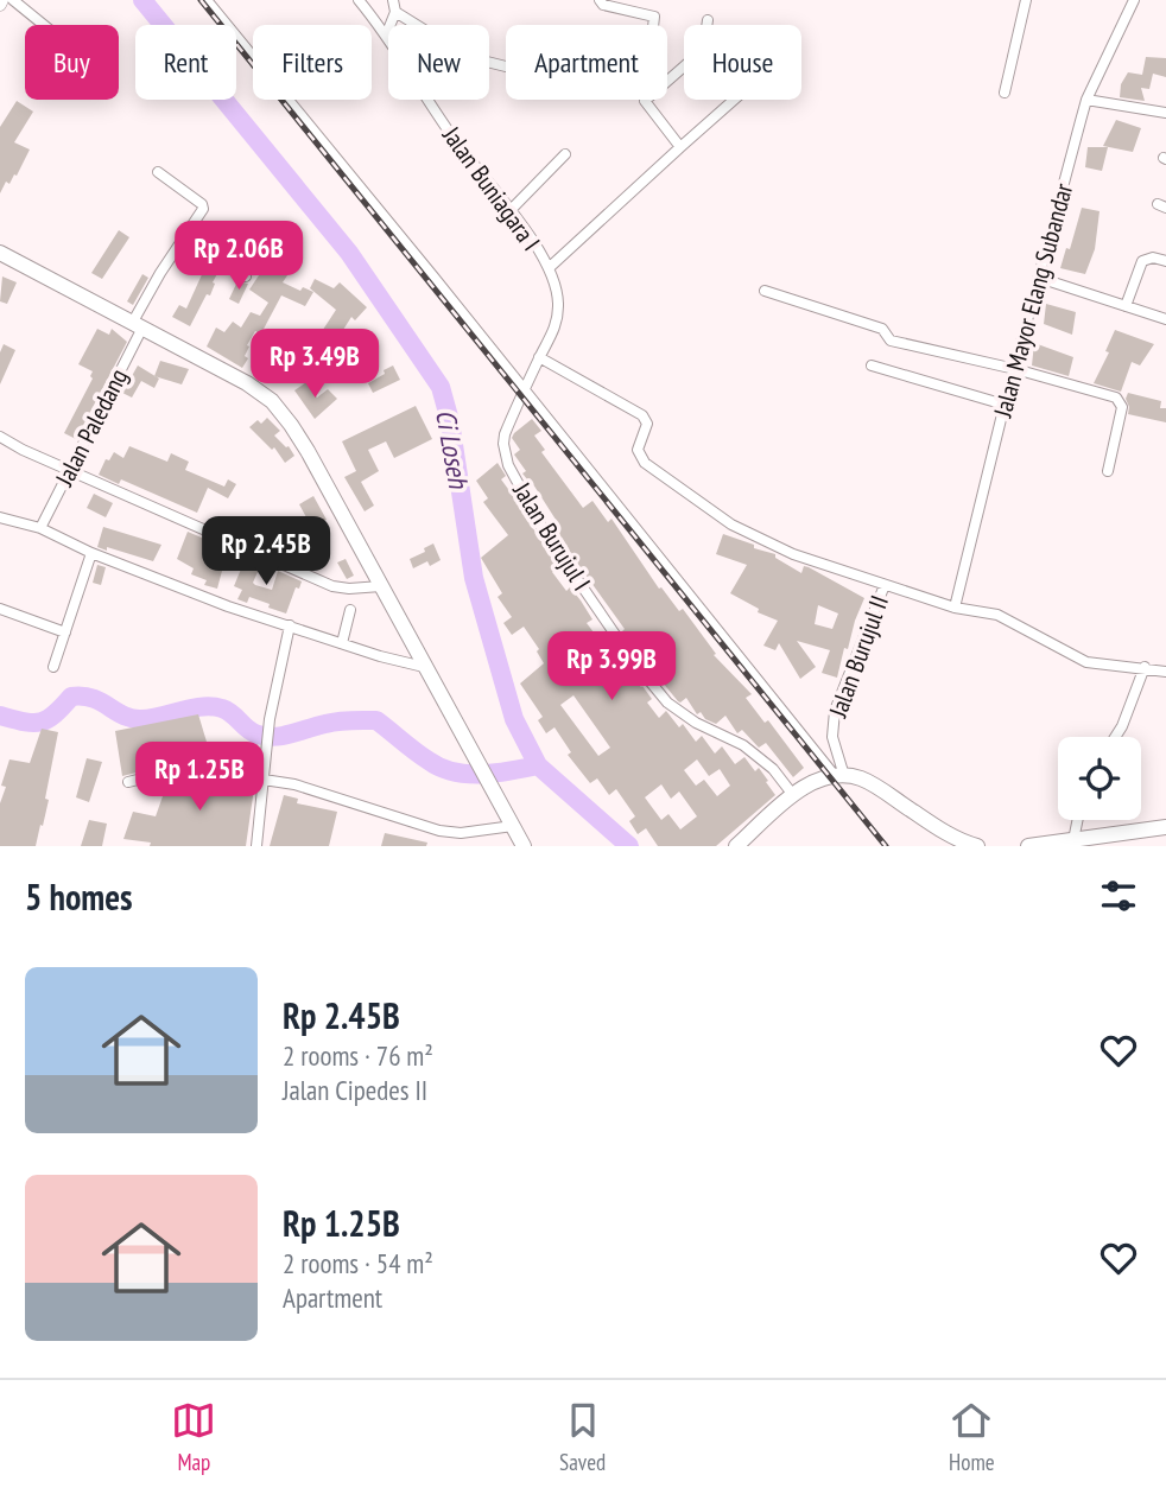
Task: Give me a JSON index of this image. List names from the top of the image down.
{
  "streets": {
    "street": [
      "Jalan Buniagara I",
      "Jalan Mayor Elang Subandar",
      "Jalan Paledang",
      "Jalan Burujul I",
      "Jalan Burujul II"
    ]
  },
  "crossings": [
    ["Jalan Buniagara I", "Jalan Burujul I"]
  ],
  "water": ["Ci Loseh"],
  "page": {
    "chip": [
      "Buy",
      "Rent",
      "Filters",
      "New",
      "Apartment",
      "House"
    ],
    "price": [
      "Rp 2.06B",
      "Rp 3.49B",
      "Rp 2.45B",
      "Rp 3.99B",
      "Rp 1.25B"
    ],
    "heading": "5 homes",
    "list": [
      {
        "name": "Rp 2.45B",
        "note": "2 rooms · 76 m² · Jalan Cipedes II"
      },
      {
        "name": "Rp 1.25B",
        "note": "2 rooms · 54 m² · Apartment"
      }
    ],
    "tabs": ["Map", "Saved", "Home"]
  }
}
